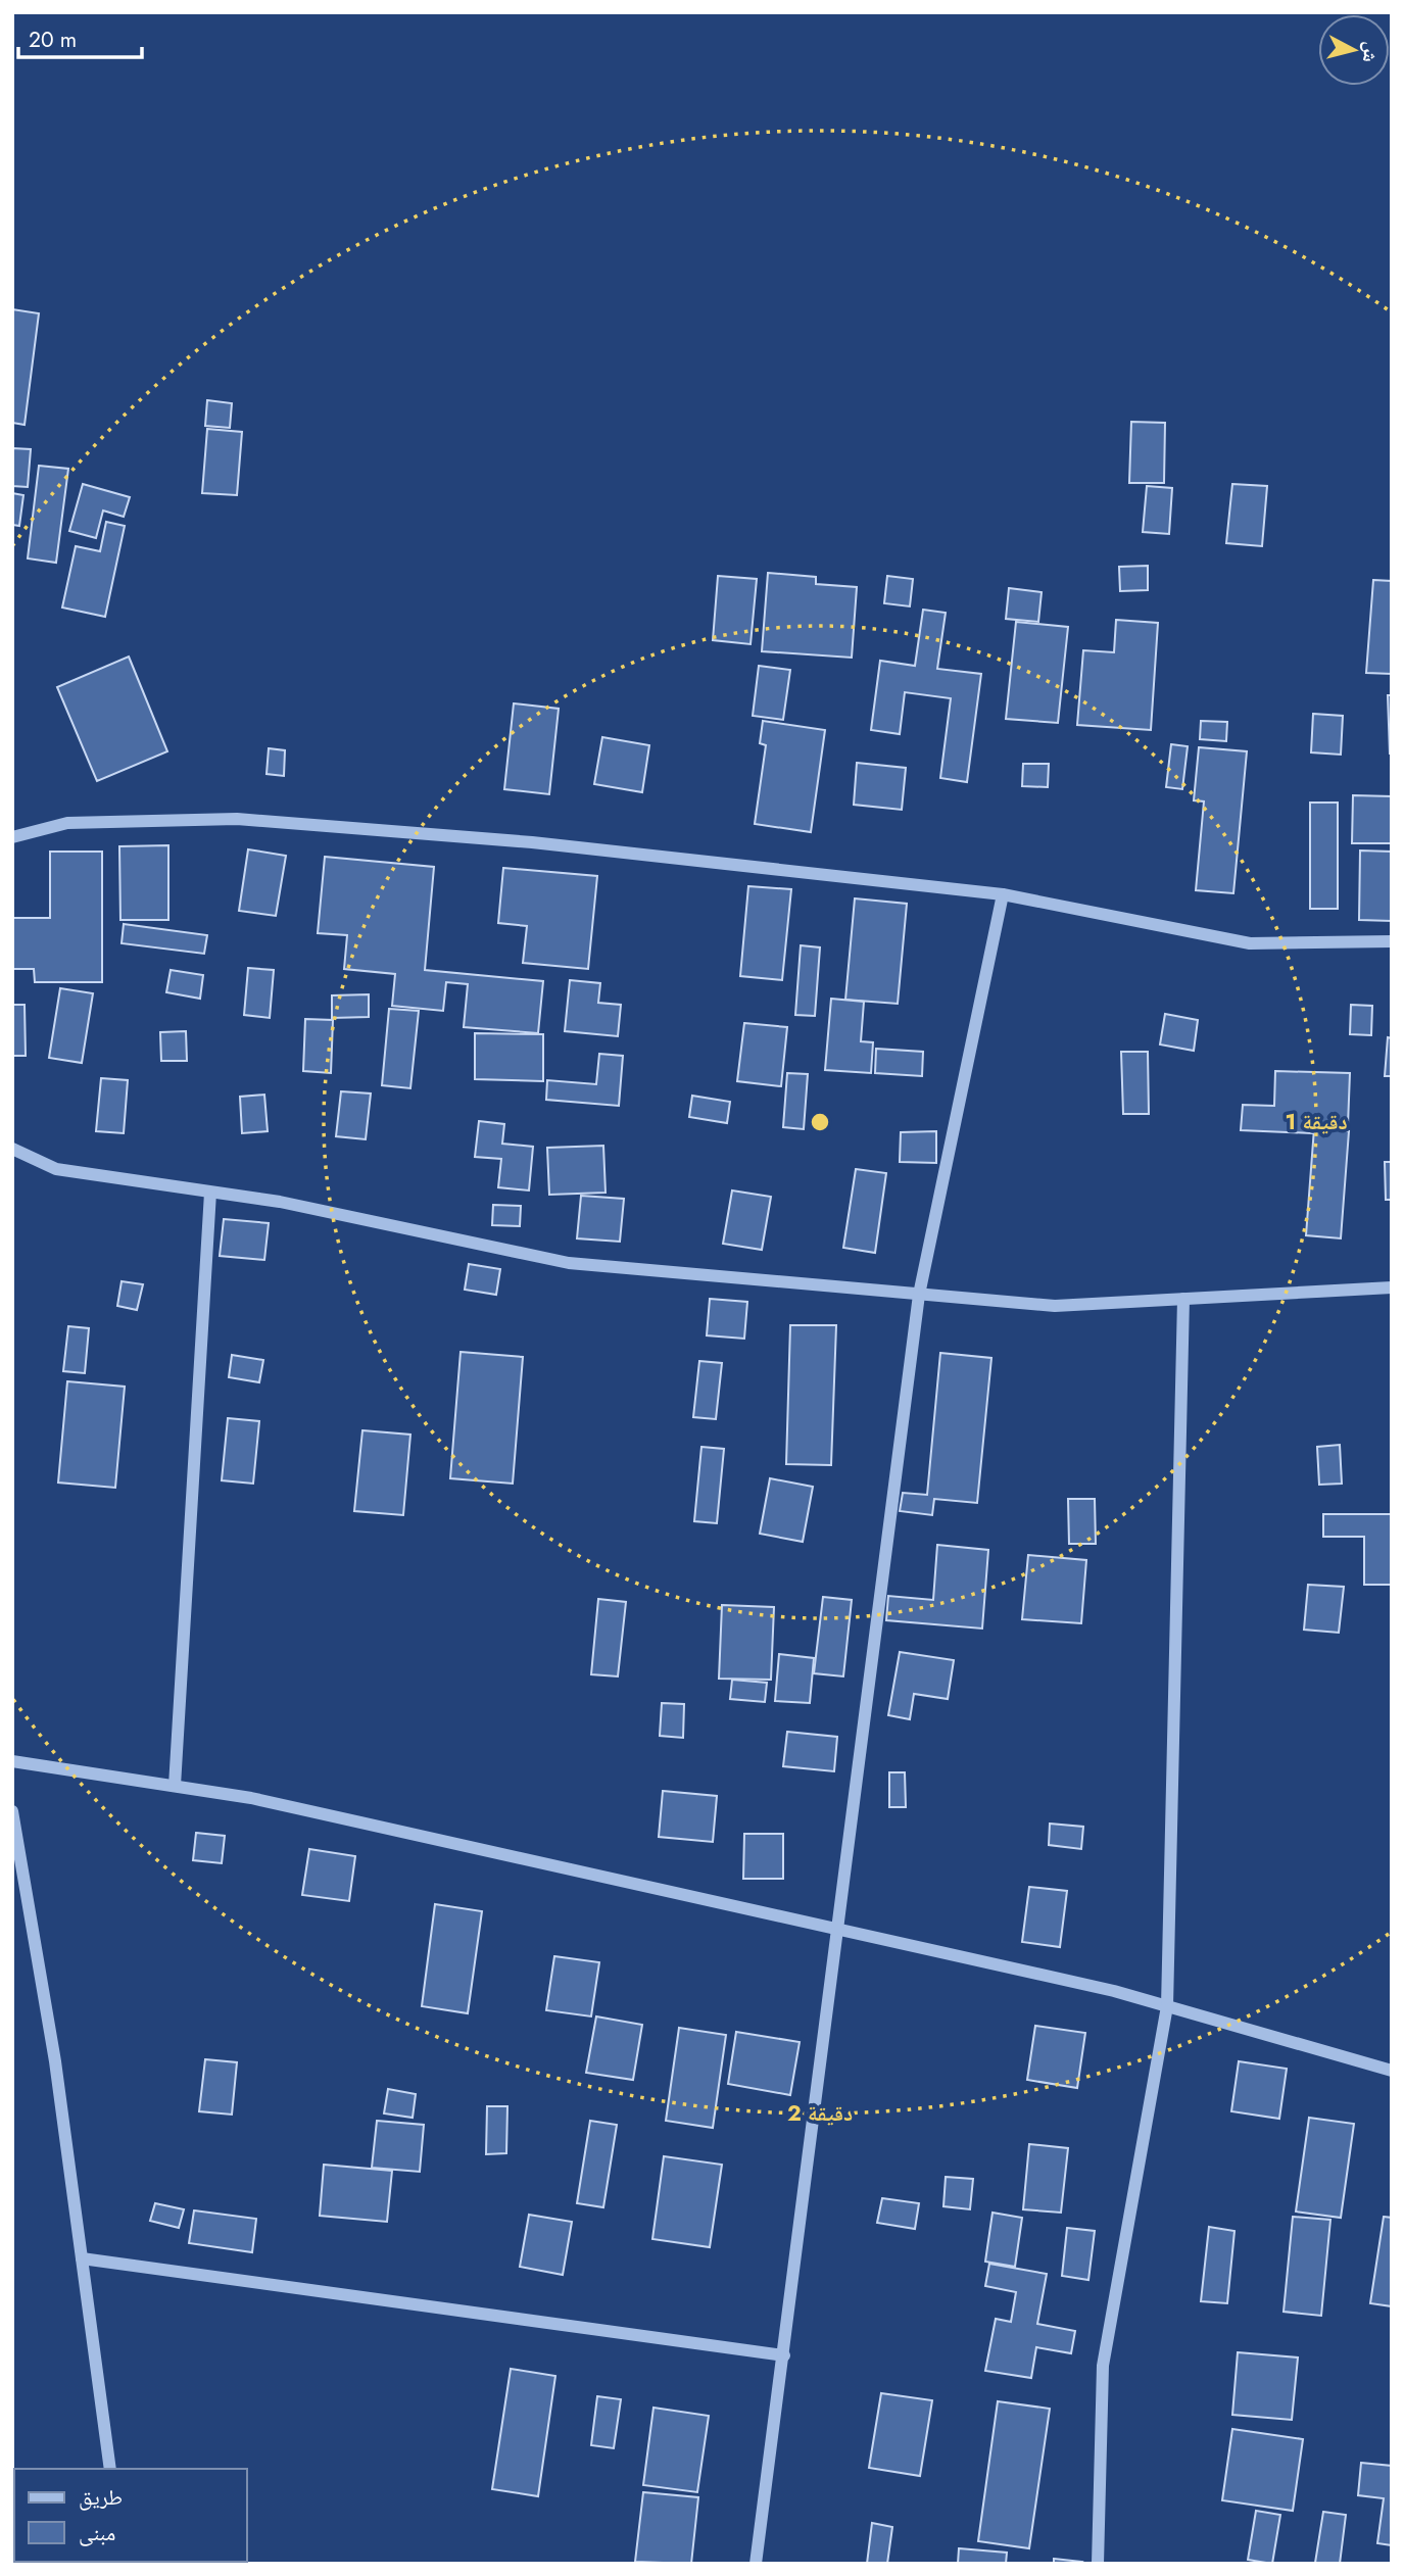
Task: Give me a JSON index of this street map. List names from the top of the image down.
{
  "legend": ["طريق", "مبنى"],
  "scale_bar": "20 m",
  "north": "right",
  "rings": ["1 دقيقة", "2 دقيقة"]
}
